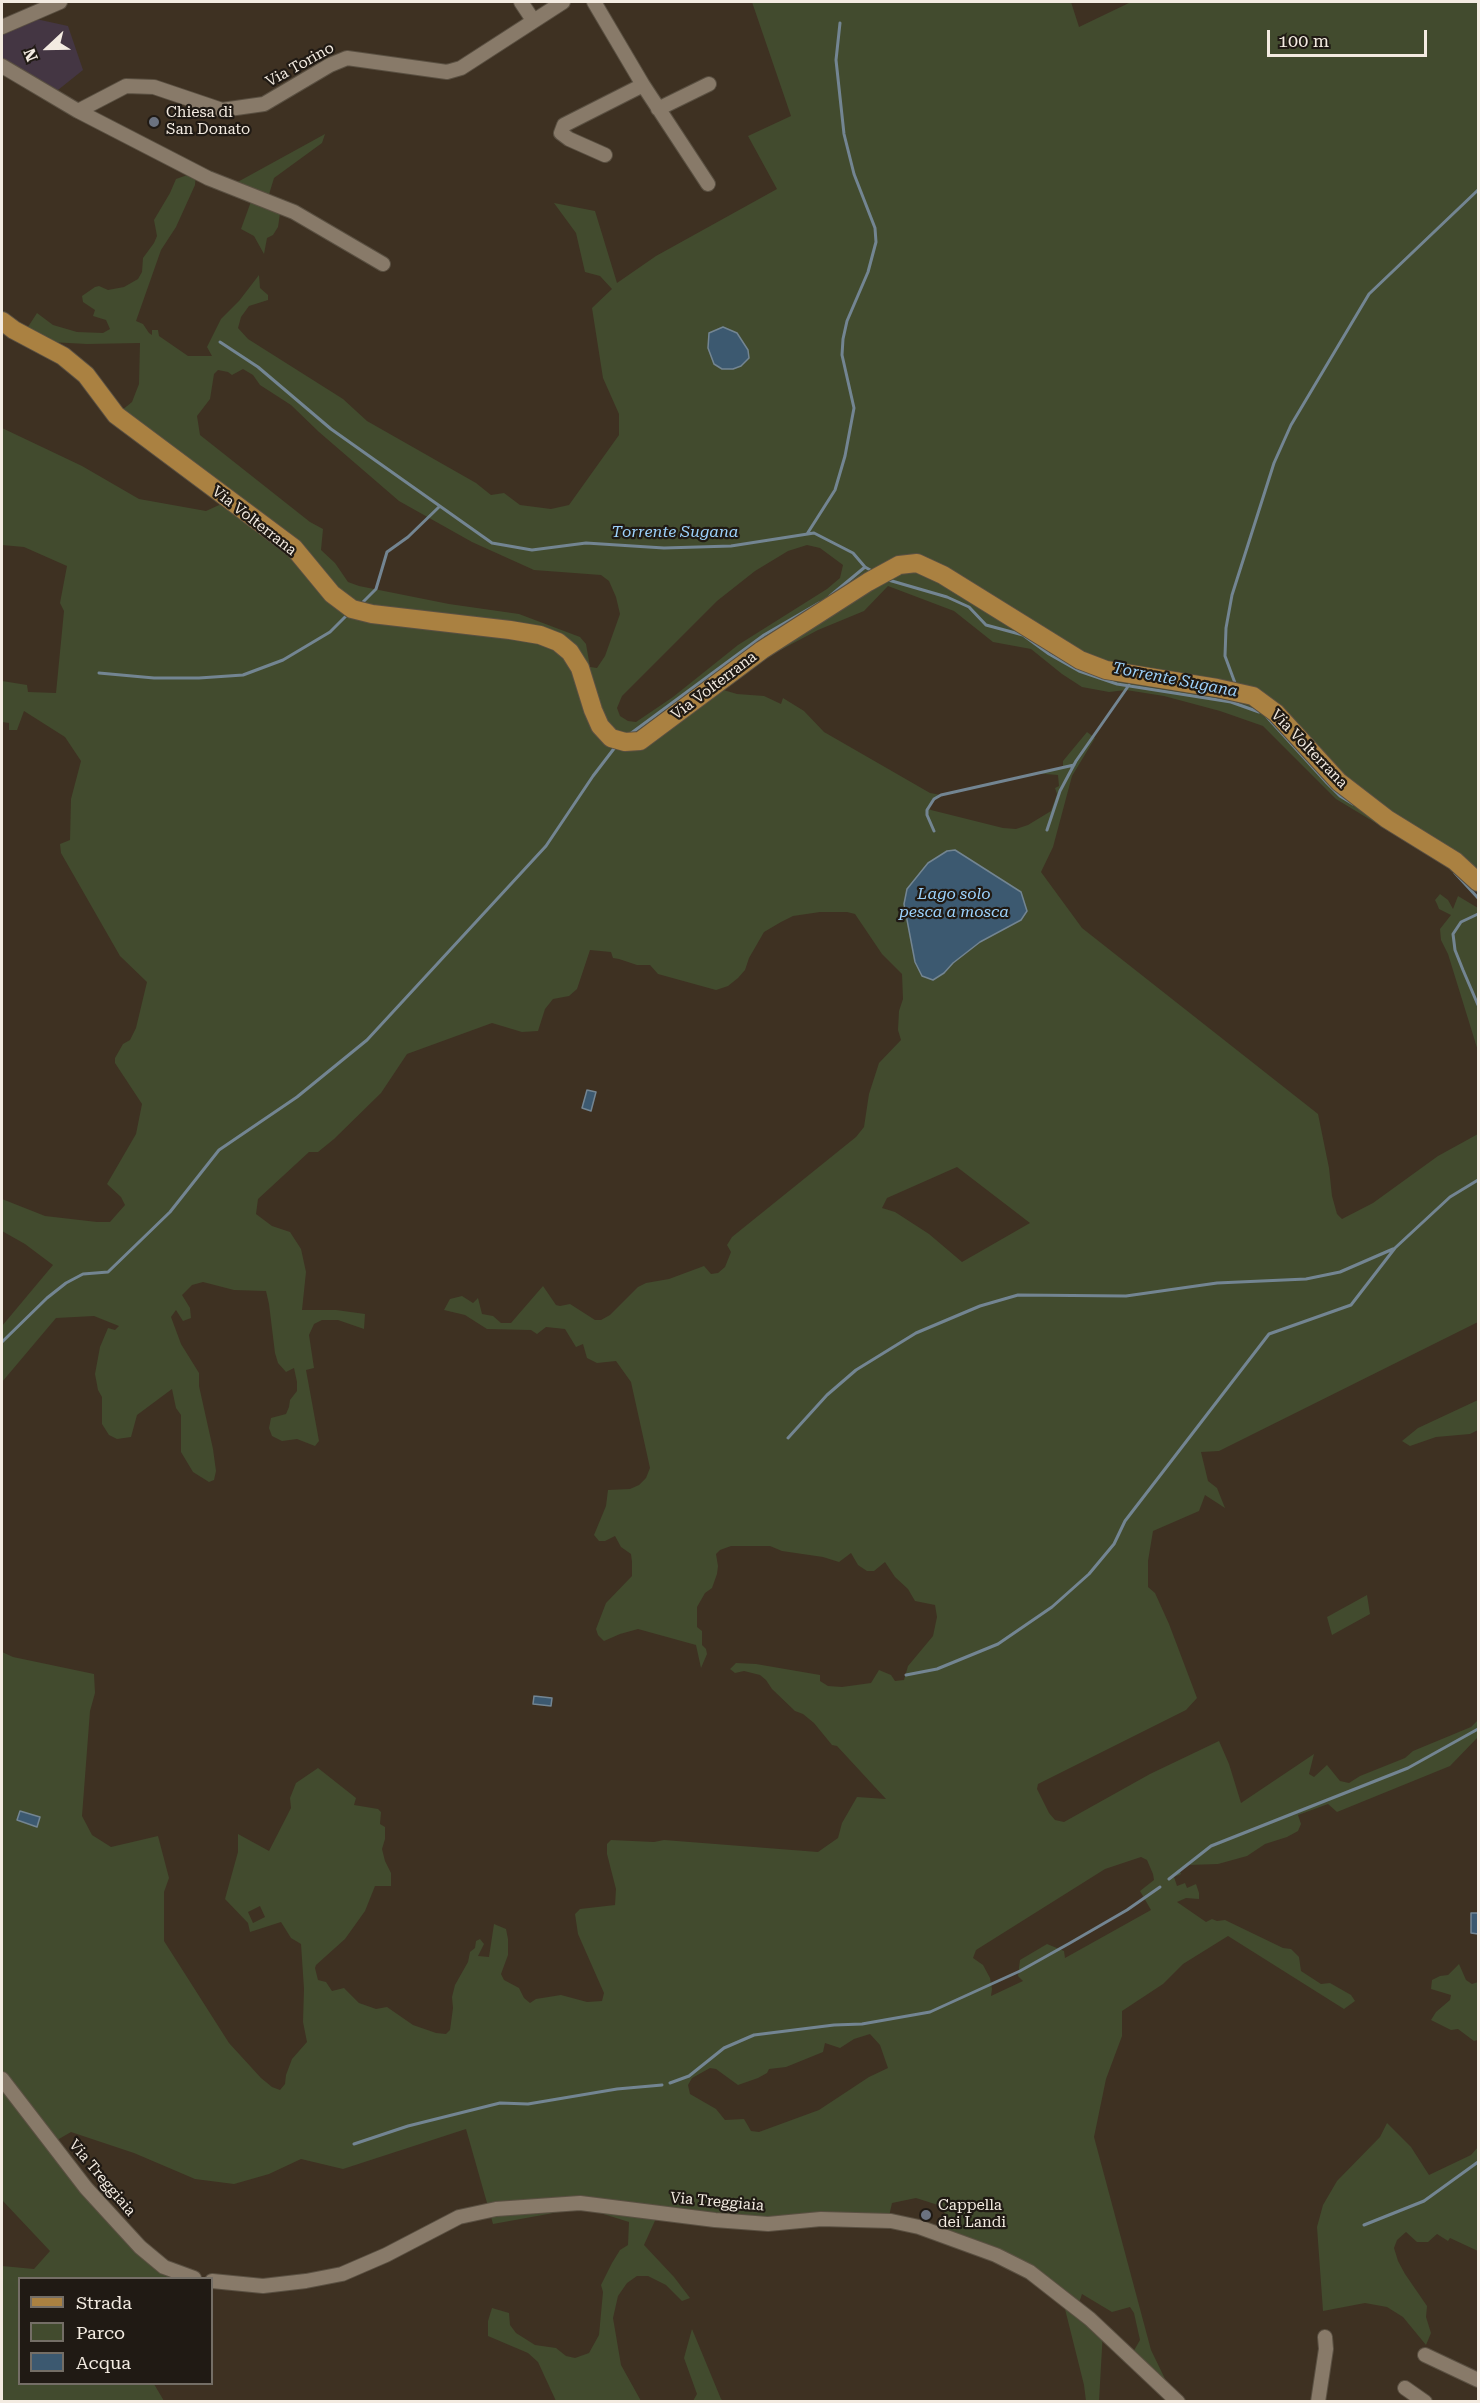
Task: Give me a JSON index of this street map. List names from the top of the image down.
{
  "streets": {
    "main road": ["Via Volterrana"],
    "street": ["Via Torino", "Via Treggiaia"]
  },
  "water": ["Torrente Sugana", "Lago solo pesca a mosca"],
  "places": ["Chiesa di San Donato", "Cappella dei Landi"],
  "legend": ["Strada", "Parco", "Acqua"],
  "scale_bar": "100 m",
  "north": "left"
}
